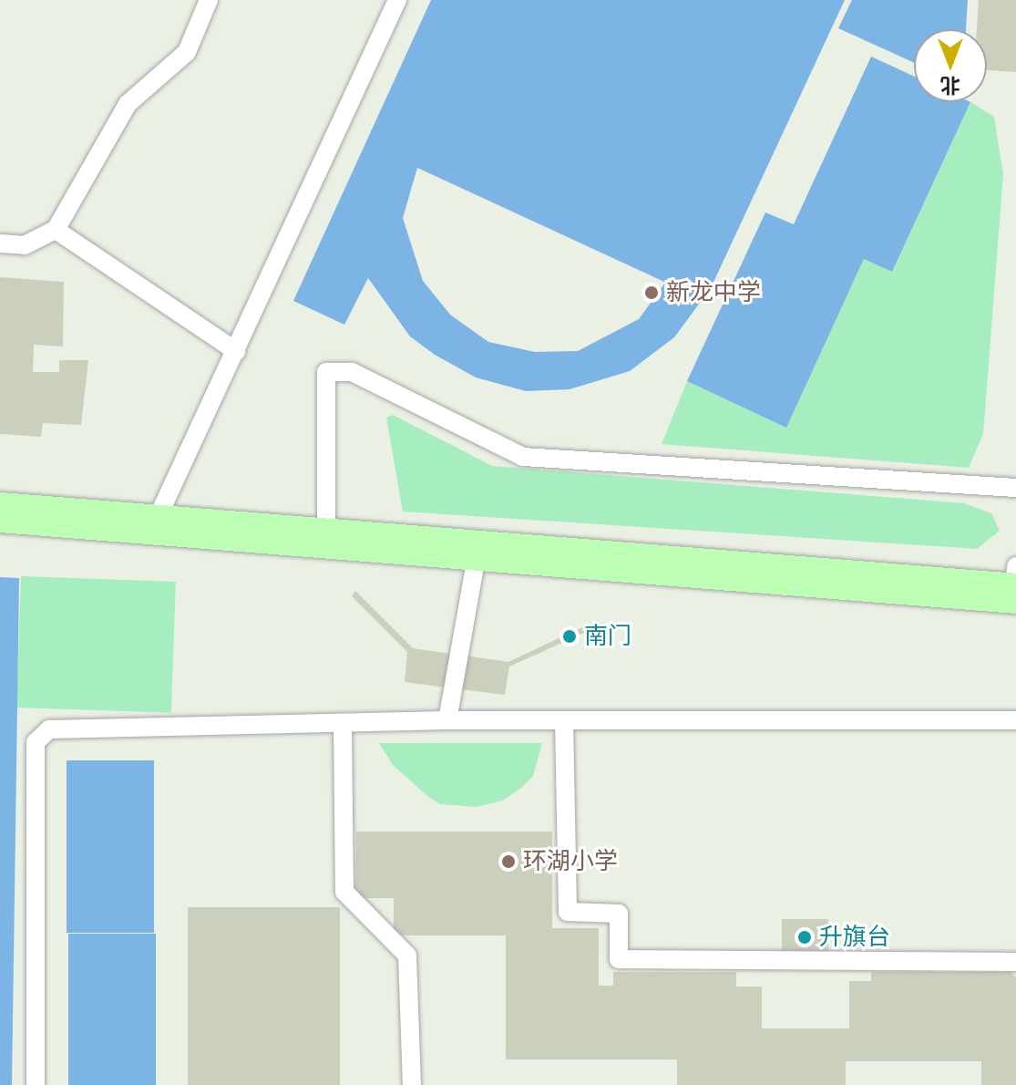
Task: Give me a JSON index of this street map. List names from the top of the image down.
{
  "places": [
    "新龙中学",
    "南门",
    "环湖小学",
    "升旗台"
  ],
  "north": "bottom"
}
